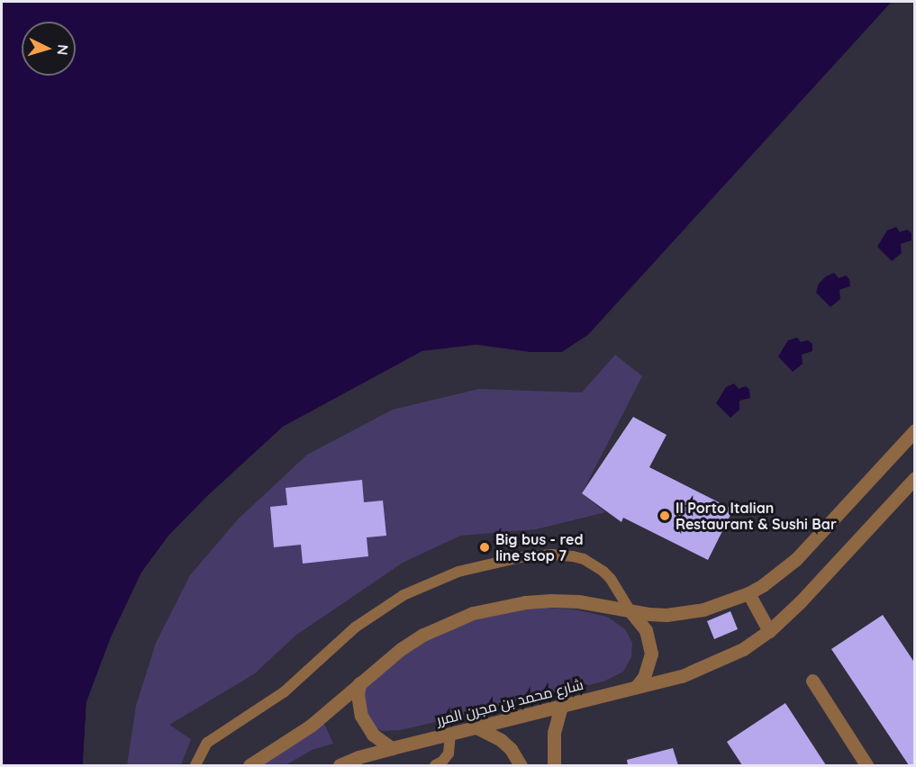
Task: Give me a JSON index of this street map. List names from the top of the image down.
{
  "streets": {
    "street": ["شارع محمد بن مجرن المرر"]
  },
  "places": ["Il Porto Italian Restaurant & Sushi Bar", "Big bus - red line stop 7"],
  "north": "right"
}
